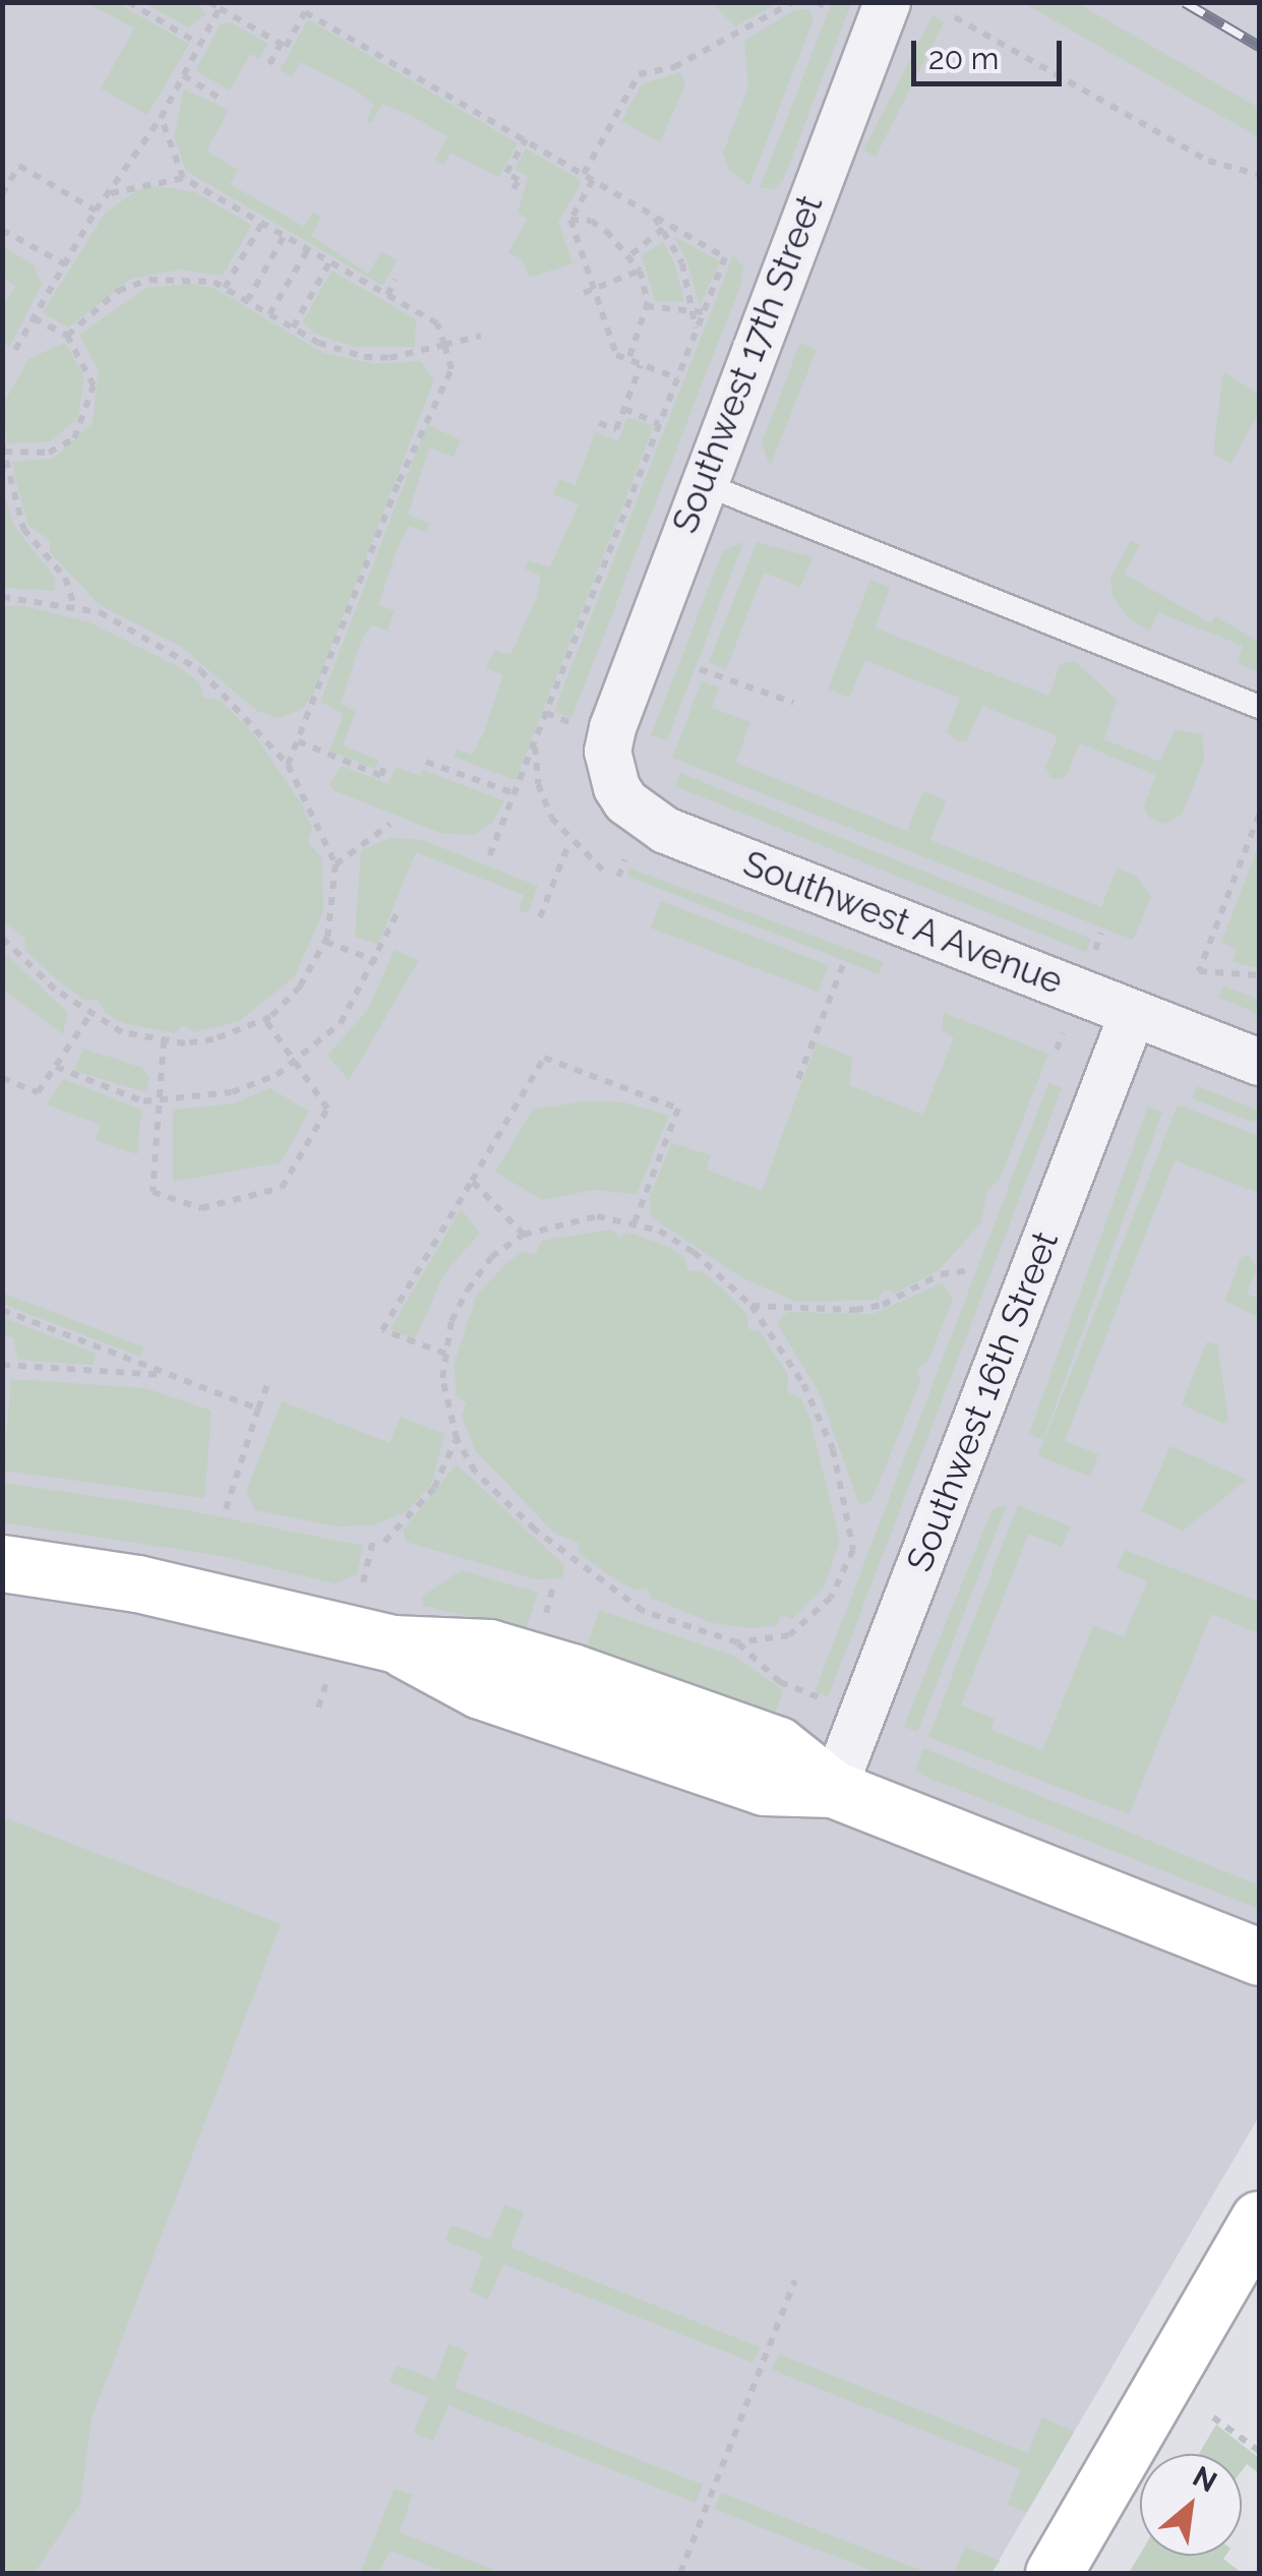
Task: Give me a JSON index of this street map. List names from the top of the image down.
{
  "streets": {
    "street": ["Southwest 17th Street", "Southwest A Avenue", "Southwest 16th Street"]
  },
  "crossings": [
    ["Southwest 17th Street", "Southwest A Avenue"],
    ["Southwest A Avenue", "Southwest 16th Street"]
  ],
  "scale_bar": "20 m",
  "north": "top right"
}
